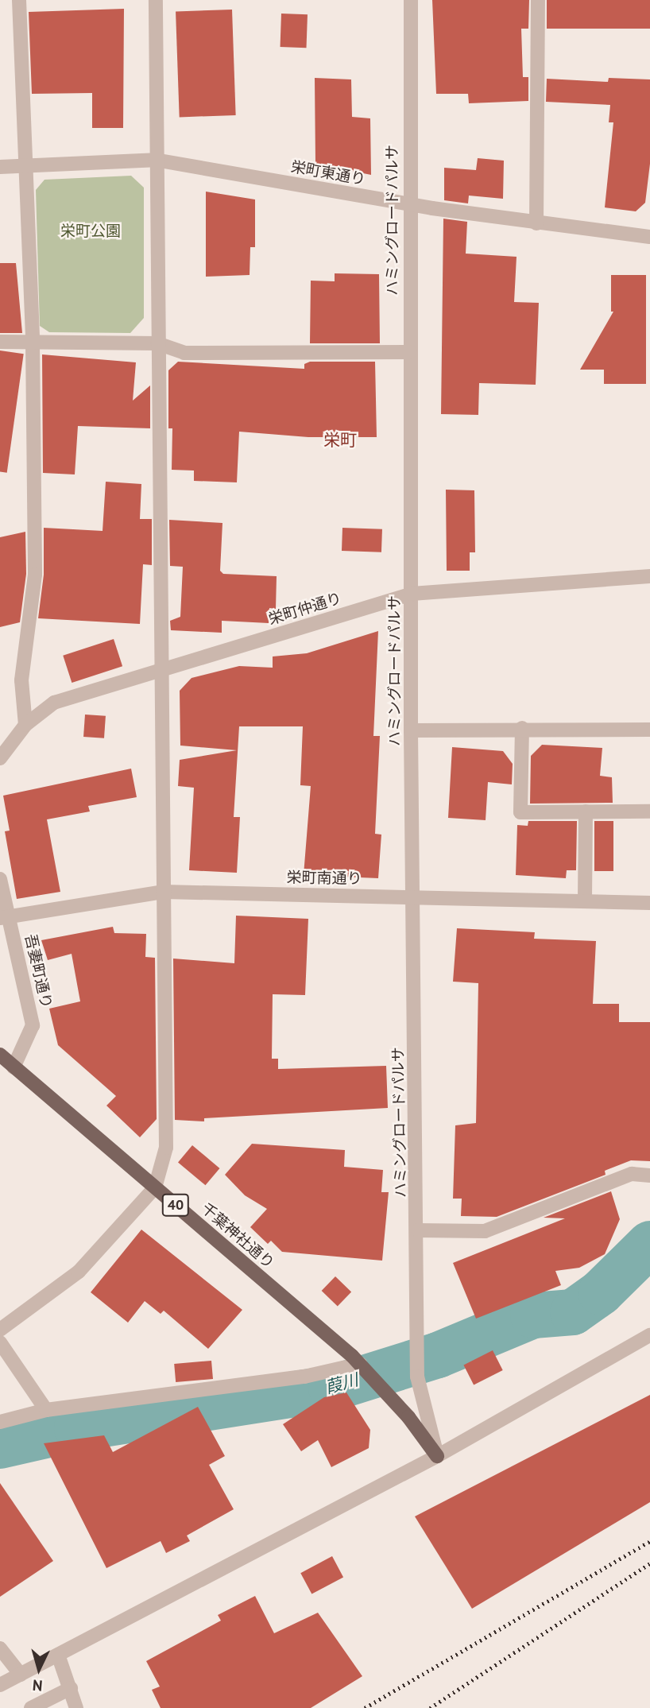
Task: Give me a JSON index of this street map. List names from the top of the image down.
{
  "streets": {
    "main road": ["40", "千葉神社通り"],
    "street": [
      "栄町東通り",
      "ハミングロードパルサ",
      "栄町仲通り",
      "栄町南通り",
      "吾妻町通り"
    ]
  },
  "crossings": [
    ["栄町東通り", "ハミングロードパルサ"],
    ["ハミングロードパルサ", "栄町仲通り"],
    ["ハミングロードパルサ", "栄町南通り"],
    ["ハミングロードパルサ", "40"],
    ["栄町南通り", "吾妻町通り"],
    ["吾妻町通り", "千葉神社通り"],
    ["40", "千葉神社通り"]
  ],
  "districts": ["栄町"],
  "water": ["葭川"],
  "parks": ["栄町公園"],
  "north": "bottom"
}
